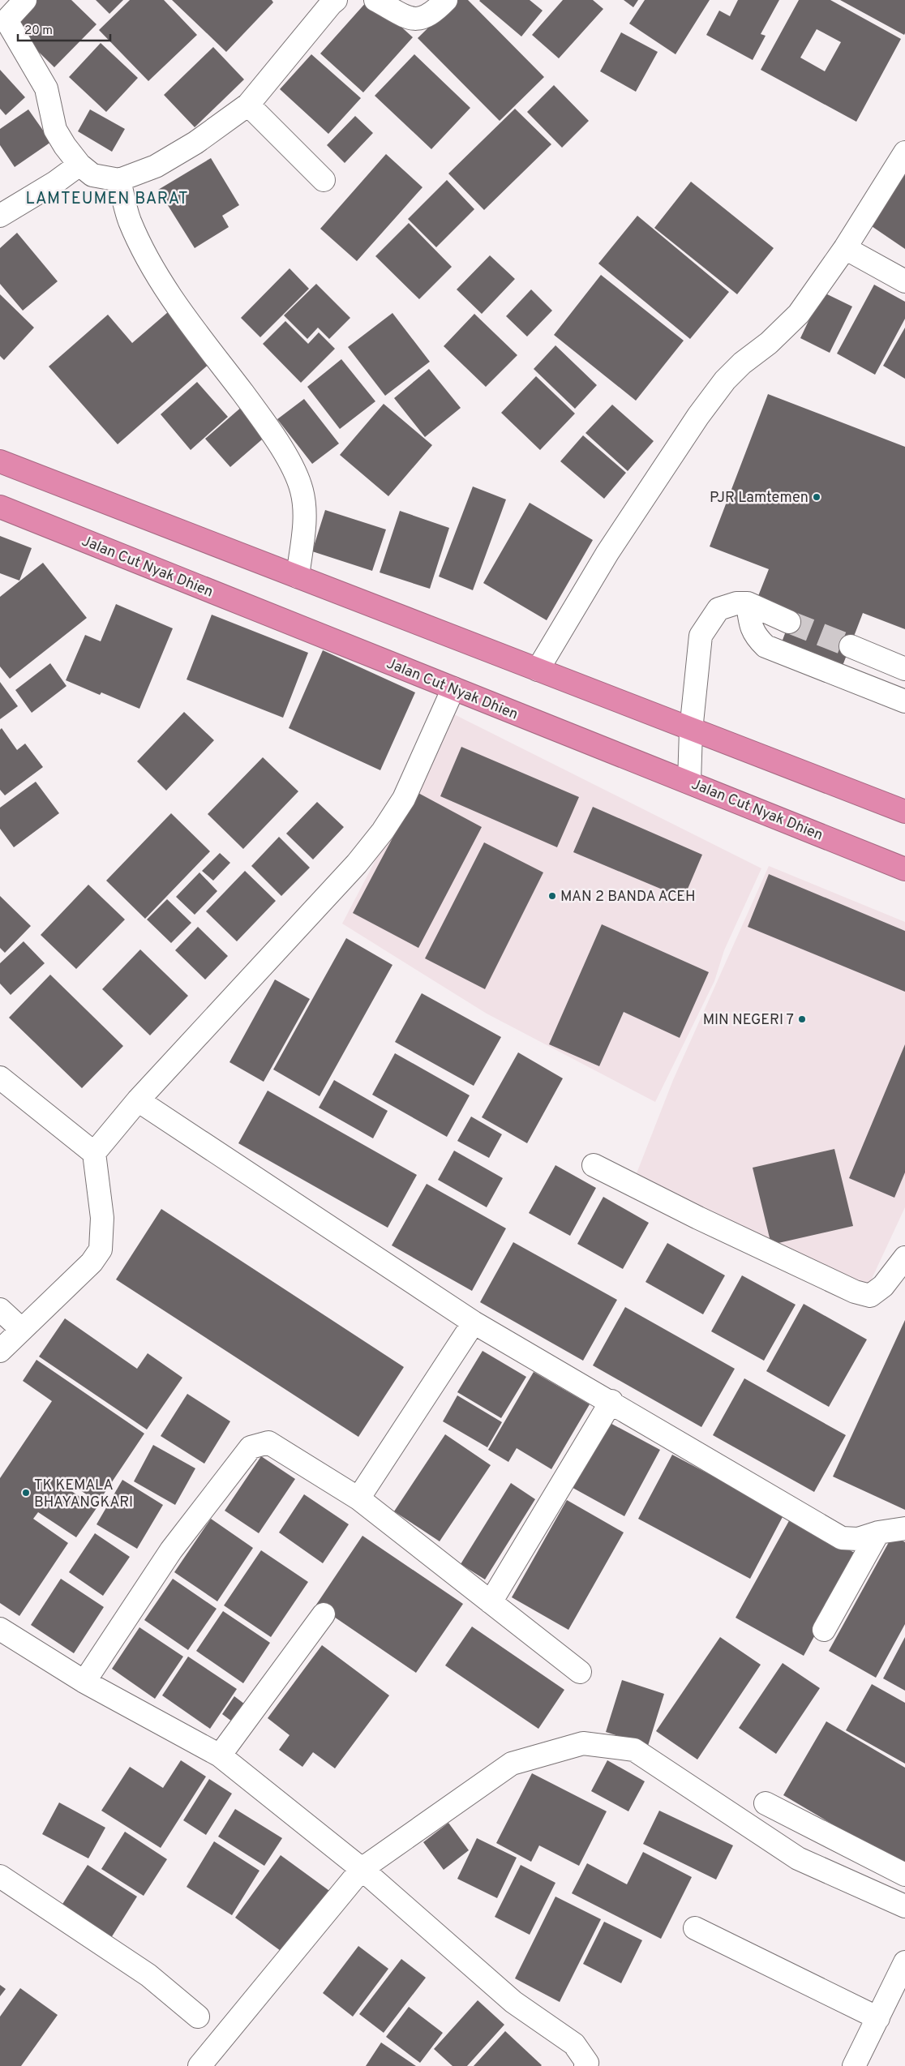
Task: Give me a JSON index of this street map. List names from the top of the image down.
{
  "streets": {
    "highway": ["Jalan Cut Nyak Dhien"]
  },
  "districts": ["LAMTEUMEN BARAT"],
  "places": [
    "PJR Lamtemen",
    "MAN 2 BANDA ACEH",
    "MIN NEGERI 7",
    "TK KEMALA BHAYANGKARI"
  ],
  "scale_bar": "20 m"
}
